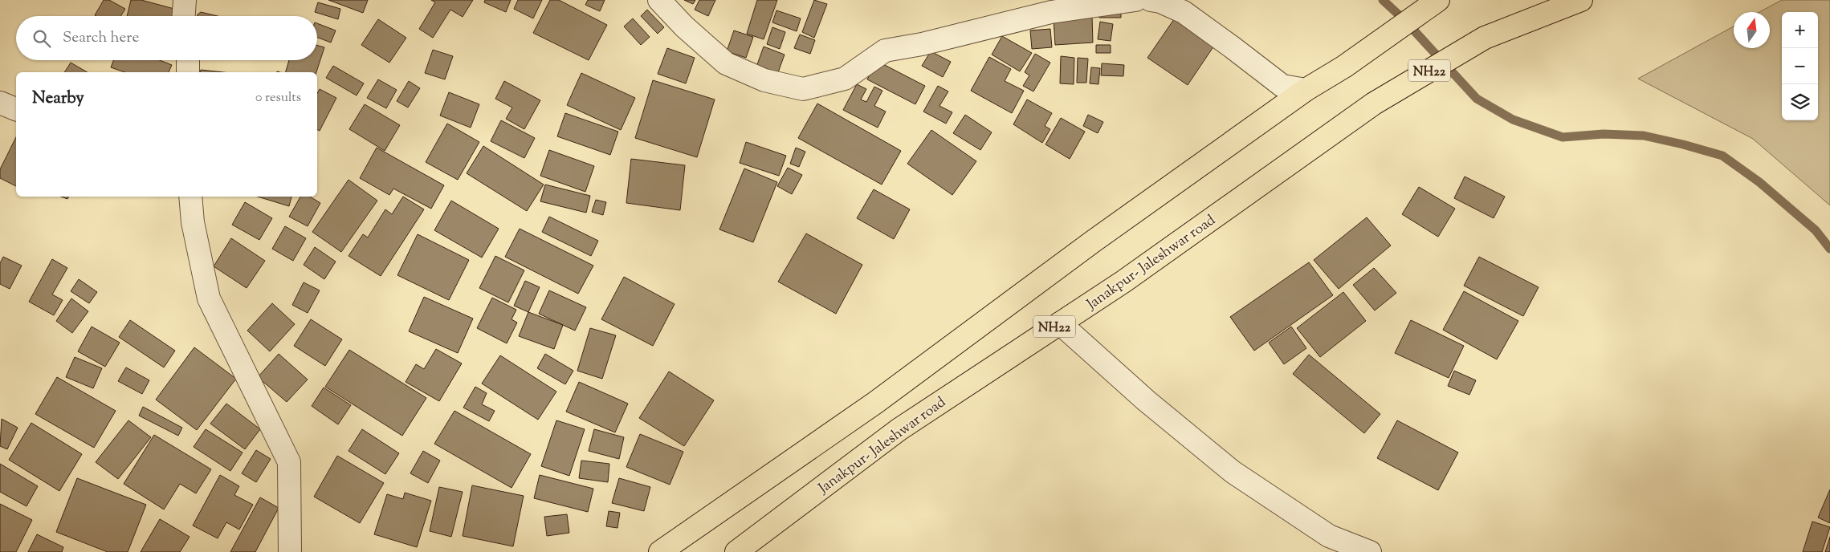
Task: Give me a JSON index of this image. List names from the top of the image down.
{
  "streets": {
    "highway": ["NH22", "Janakpur- Jaleshwar road"]
  },
  "north": "top",
  "page": {
    "map_buttons": ["+", "−"],
    "search": "Search here",
    "heading": ["Nearby", "0 results"]
  }
}
